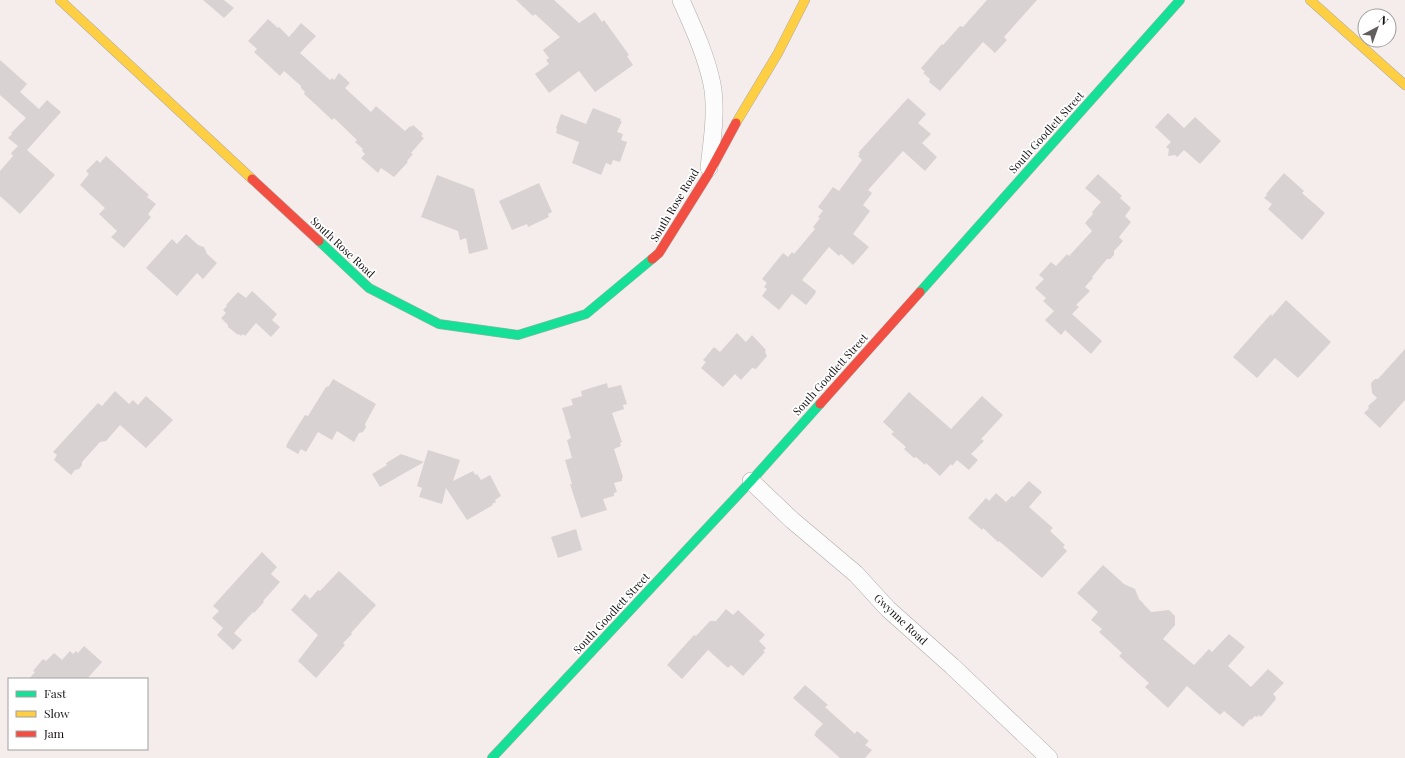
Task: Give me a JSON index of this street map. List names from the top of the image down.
{
  "streets": {
    "main road": ["South Goodlett Street", "South Rose Road"],
    "street": ["Gwynne Road"]
  },
  "crossings": [
    ["South Goodlett Street", "Gwynne Road"]
  ],
  "legend": ["Fast", "Slow", "Jam"],
  "north": "top right"
}
